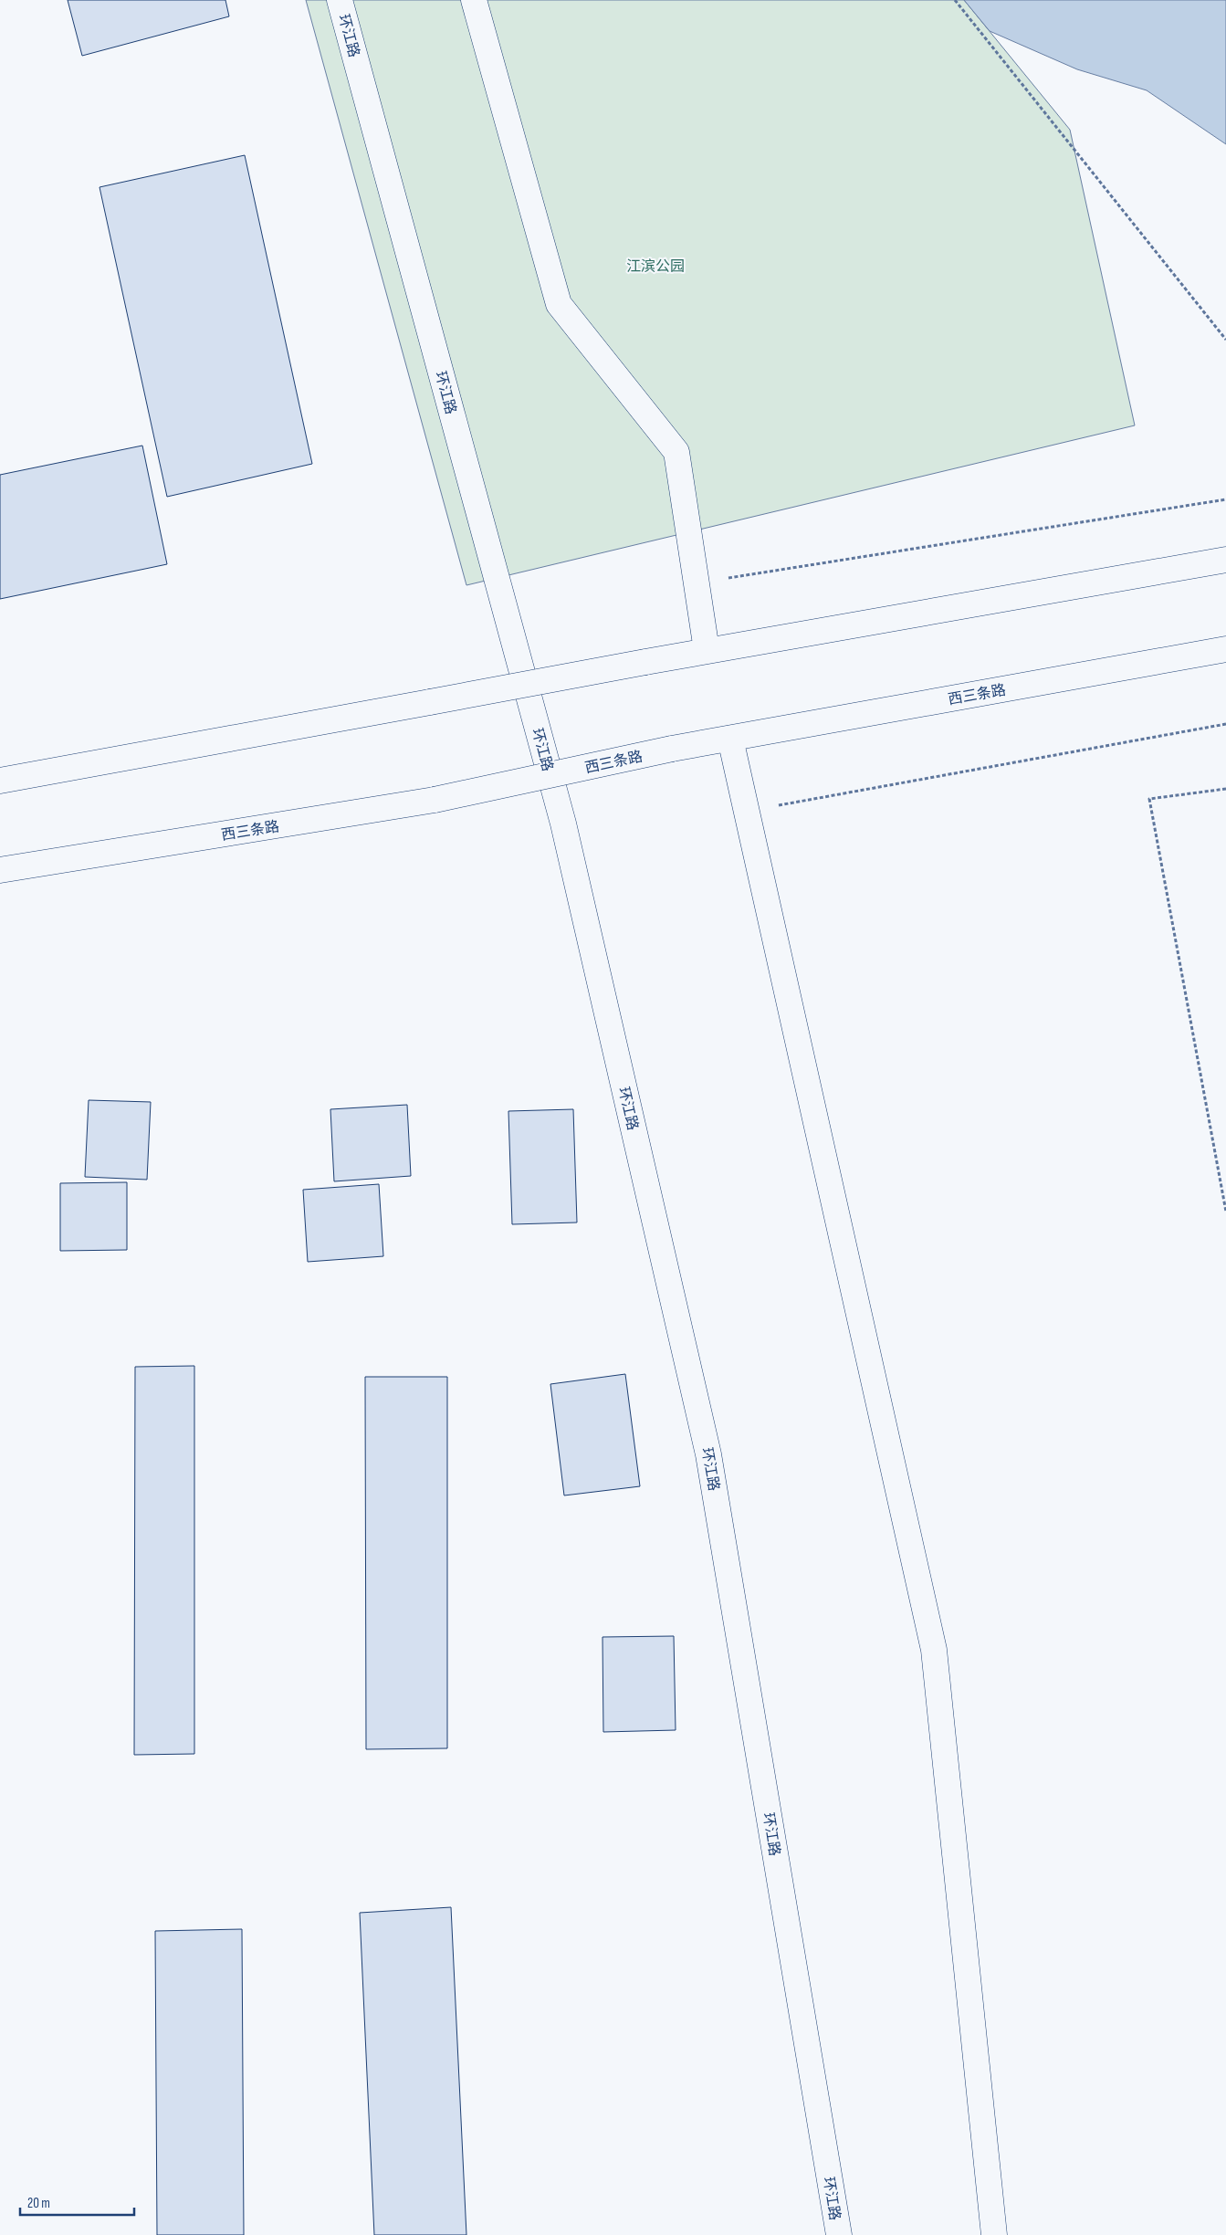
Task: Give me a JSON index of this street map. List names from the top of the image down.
{
  "streets": {
    "street": ["环江路", "西三条路"]
  },
  "parks": ["江滨公园"],
  "scale_bar": "20 m"
}
